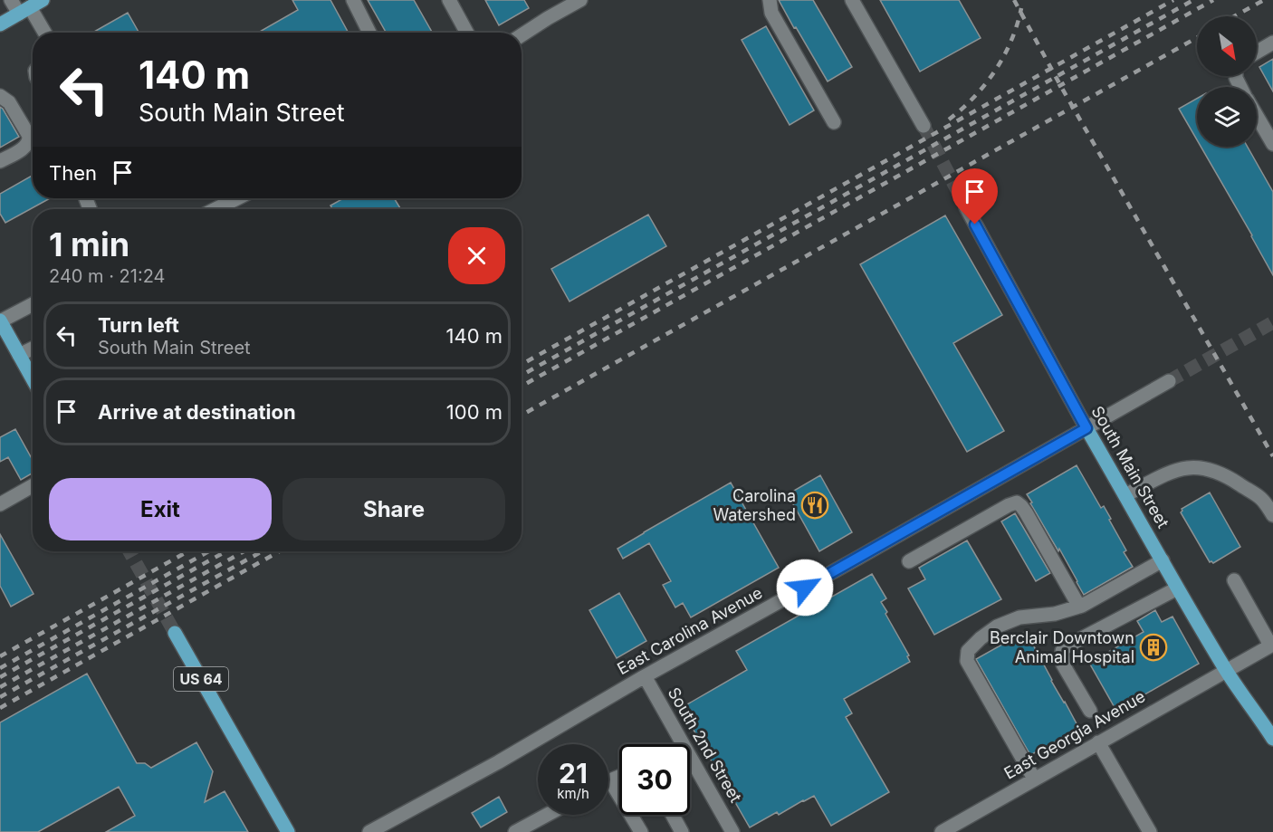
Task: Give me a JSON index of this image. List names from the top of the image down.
{
  "streets": {
    "main road": ["South Main Street", "US 64"],
    "street": ["East Carolina Avenue", "East Georgia Avenue", "South 2nd Street"]
  },
  "crossings": [
    ["South Main Street", "East Carolina Avenue"],
    ["South Main Street", "East Georgia Avenue"],
    ["East Carolina Avenue", "South 2nd Street"]
  ],
  "places": {
    "restaurant": ["Carolina Watershed"],
    "building": ["Berclair Downtown Animal Hospital"]
  },
  "north": "bottom right",
  "page": {
    "turn": ["140 m", "South Main Street"],
    "then": "Then",
    "heading": ["1 min", "240 m · 21:24"],
    "list": [
      {
        "name": "Turn left",
        "note": "South Main Street",
        "value": "140 m"
      },
      {
        "name": "Arrive at destination",
        "value": "100 m"
      }
    ],
    "buttons": ["Exit", "Share"],
    "speed": "21 km/h",
    "limit": "30"
  }
}
